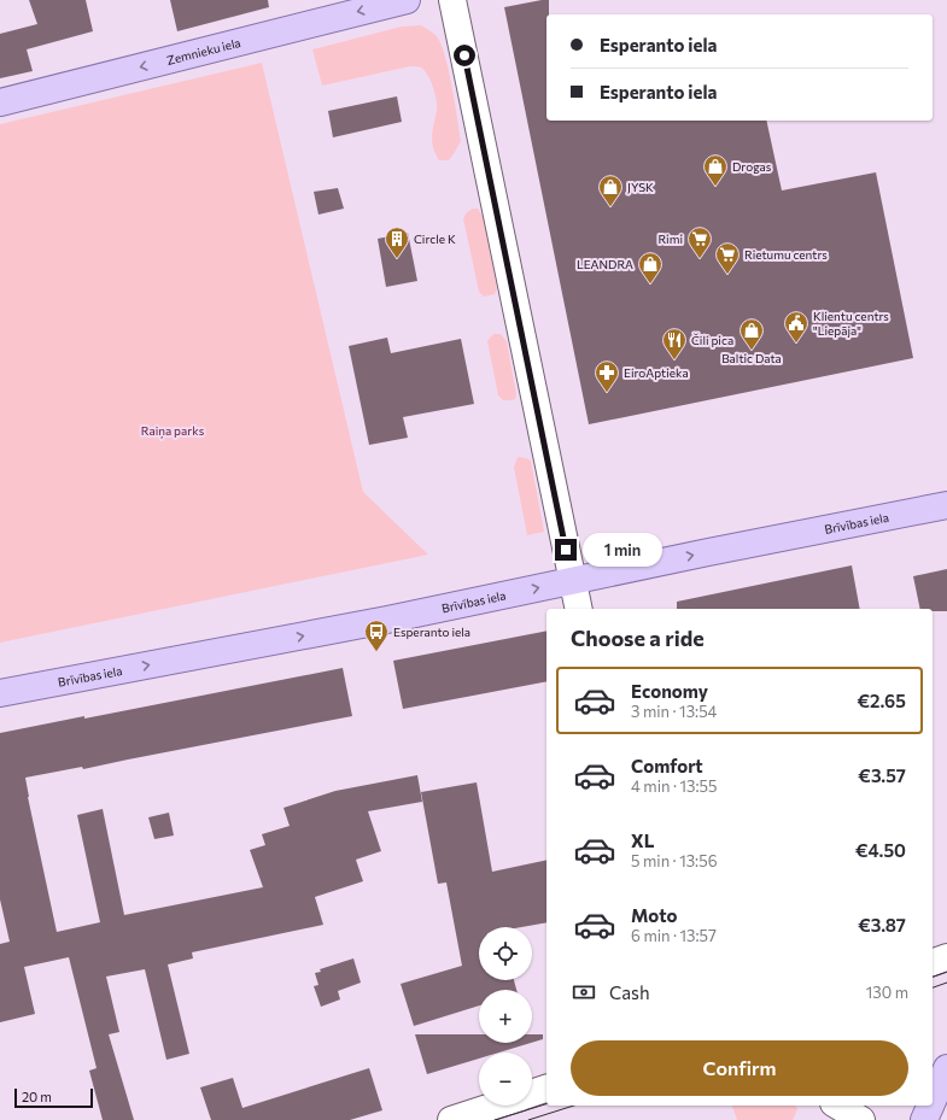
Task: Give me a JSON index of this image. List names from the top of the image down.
{
  "streets": {
    "main road": ["Zemnieku iela", "Brīvības iela"]
  },
  "one_way": ["Zemnieku iela", "Brīvības iela"],
  "parks": ["Raiņa parks"],
  "places": {
    "shop": [
      "Drogas",
      "JYSK",
      "LEANDRA",
      "Baltic Data"
    ],
    "building": ["Circle K"],
    "supermarket": ["Rimi", "Rietumu centrs"],
    "public building": ["Klientu centrs \"Liepāja\""],
    "restaurant": ["Čili pica"],
    "pharmacy": ["EiroAptieka"],
    "bus stop": ["Esperanto iela"]
  },
  "scale_bar": "20 m",
  "page": {
    "banner": ["Esperanto iela", "Esperanto iela"],
    "bubble": "1 min",
    "heading": "Choose a ride",
    "list": [
      {
        "name": "Economy",
        "note": "3 min · 13:54",
        "value": "€2.65"
      },
      {
        "name": "Comfort",
        "note": "4 min · 13:55",
        "value": "€3.57"
      },
      {
        "name": "XL",
        "note": "5 min · 13:56",
        "value": "€4.50"
      },
      {
        "name": "Moto",
        "note": "6 min · 13:57",
        "value": "€3.87"
      }
    ],
    "map_buttons": ["+", "−"],
    "pay": ["Cash", "130 m"],
    "buttons": "Confirm",
    "scale": "20 m"
  }
}
